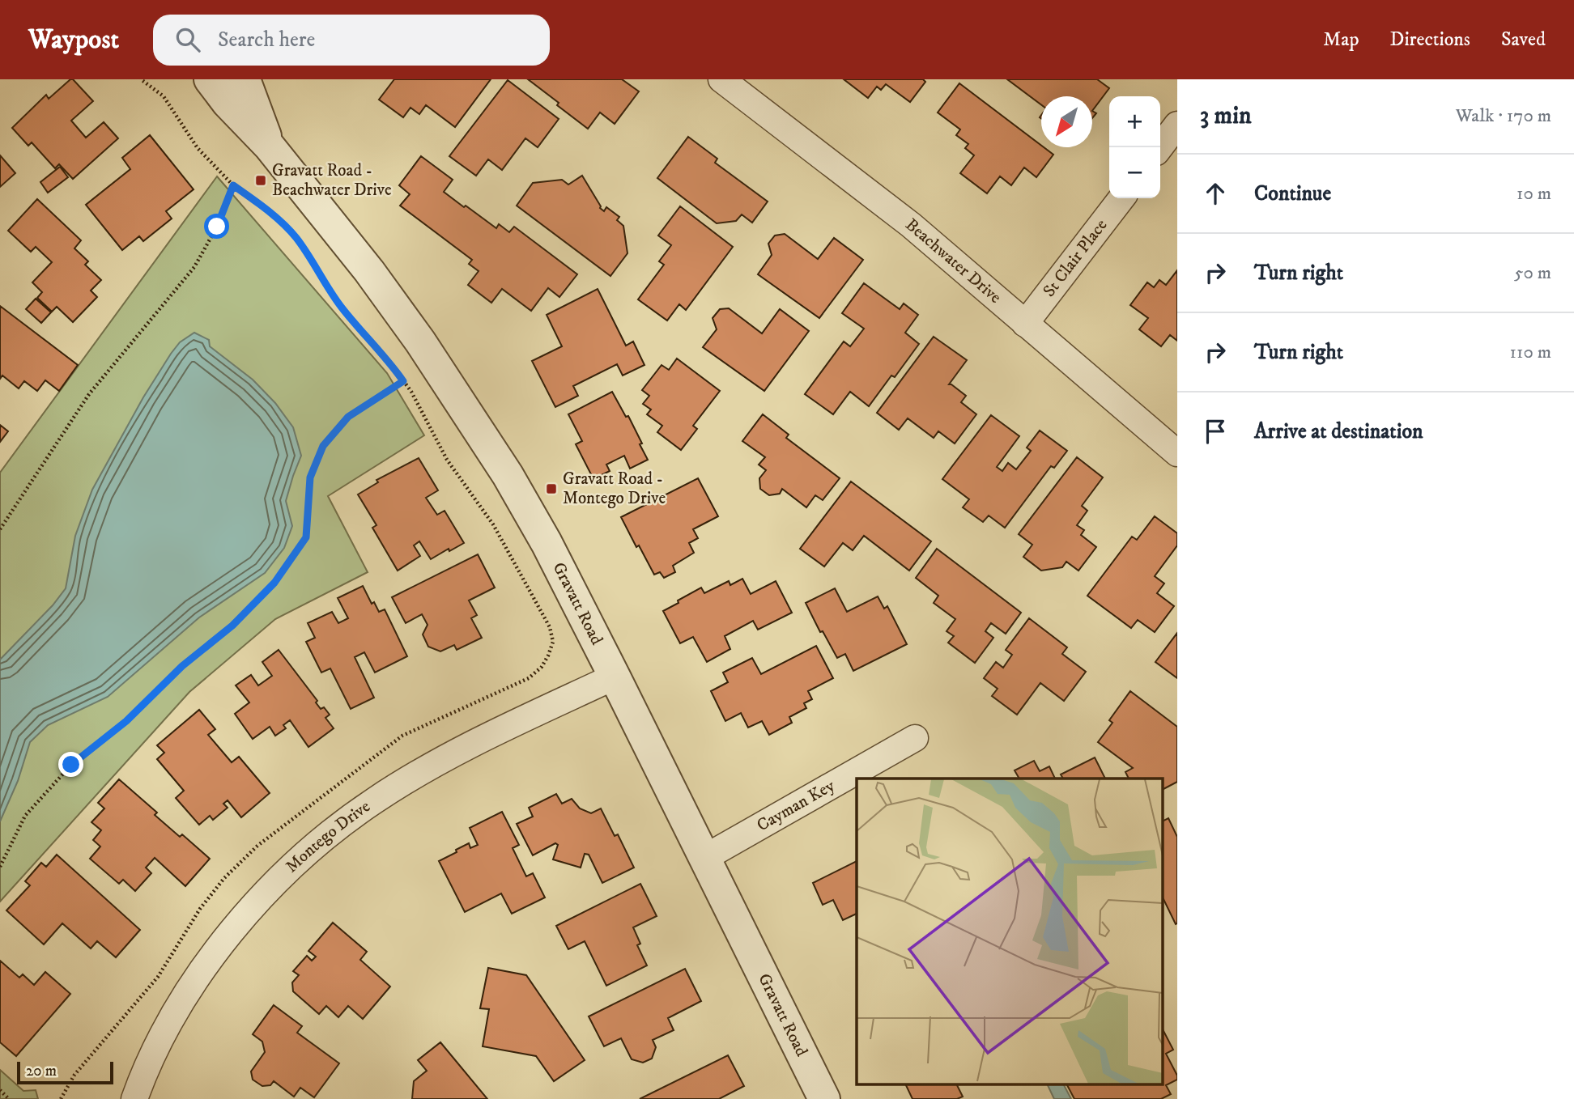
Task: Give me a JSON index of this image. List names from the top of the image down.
{
  "streets": {
    "street": [
      "St Clair Place",
      "Beachwater Drive",
      "Gravatt Road",
      "Cayman Key",
      "Montego Drive"
    ]
  },
  "crossings": [
    ["St Clair Place", "Beachwater Drive"],
    ["Gravatt Road", "Cayman Key"],
    ["Gravatt Road", "Montego Drive"]
  ],
  "places": {
    "transit": ["Gravatt Road - Beachwater Drive", "Gravatt Road - Montego Drive"]
  },
  "scale_bar": "20 m",
  "north": "bottom left",
  "page": {
    "header": "Waypost",
    "search": "Search here",
    "nav": ["Map", "Directions", "Saved"],
    "heading": ["3 min", "Walk · 170 m"],
    "map_buttons": ["+", "−"],
    "list": [
      ["Continue", "10 m"],
      ["Turn right", "50 m"],
      ["Turn right", "110 m"],
      "Arrive at destination"
    ],
    "scale": "20 m"
  }
}
